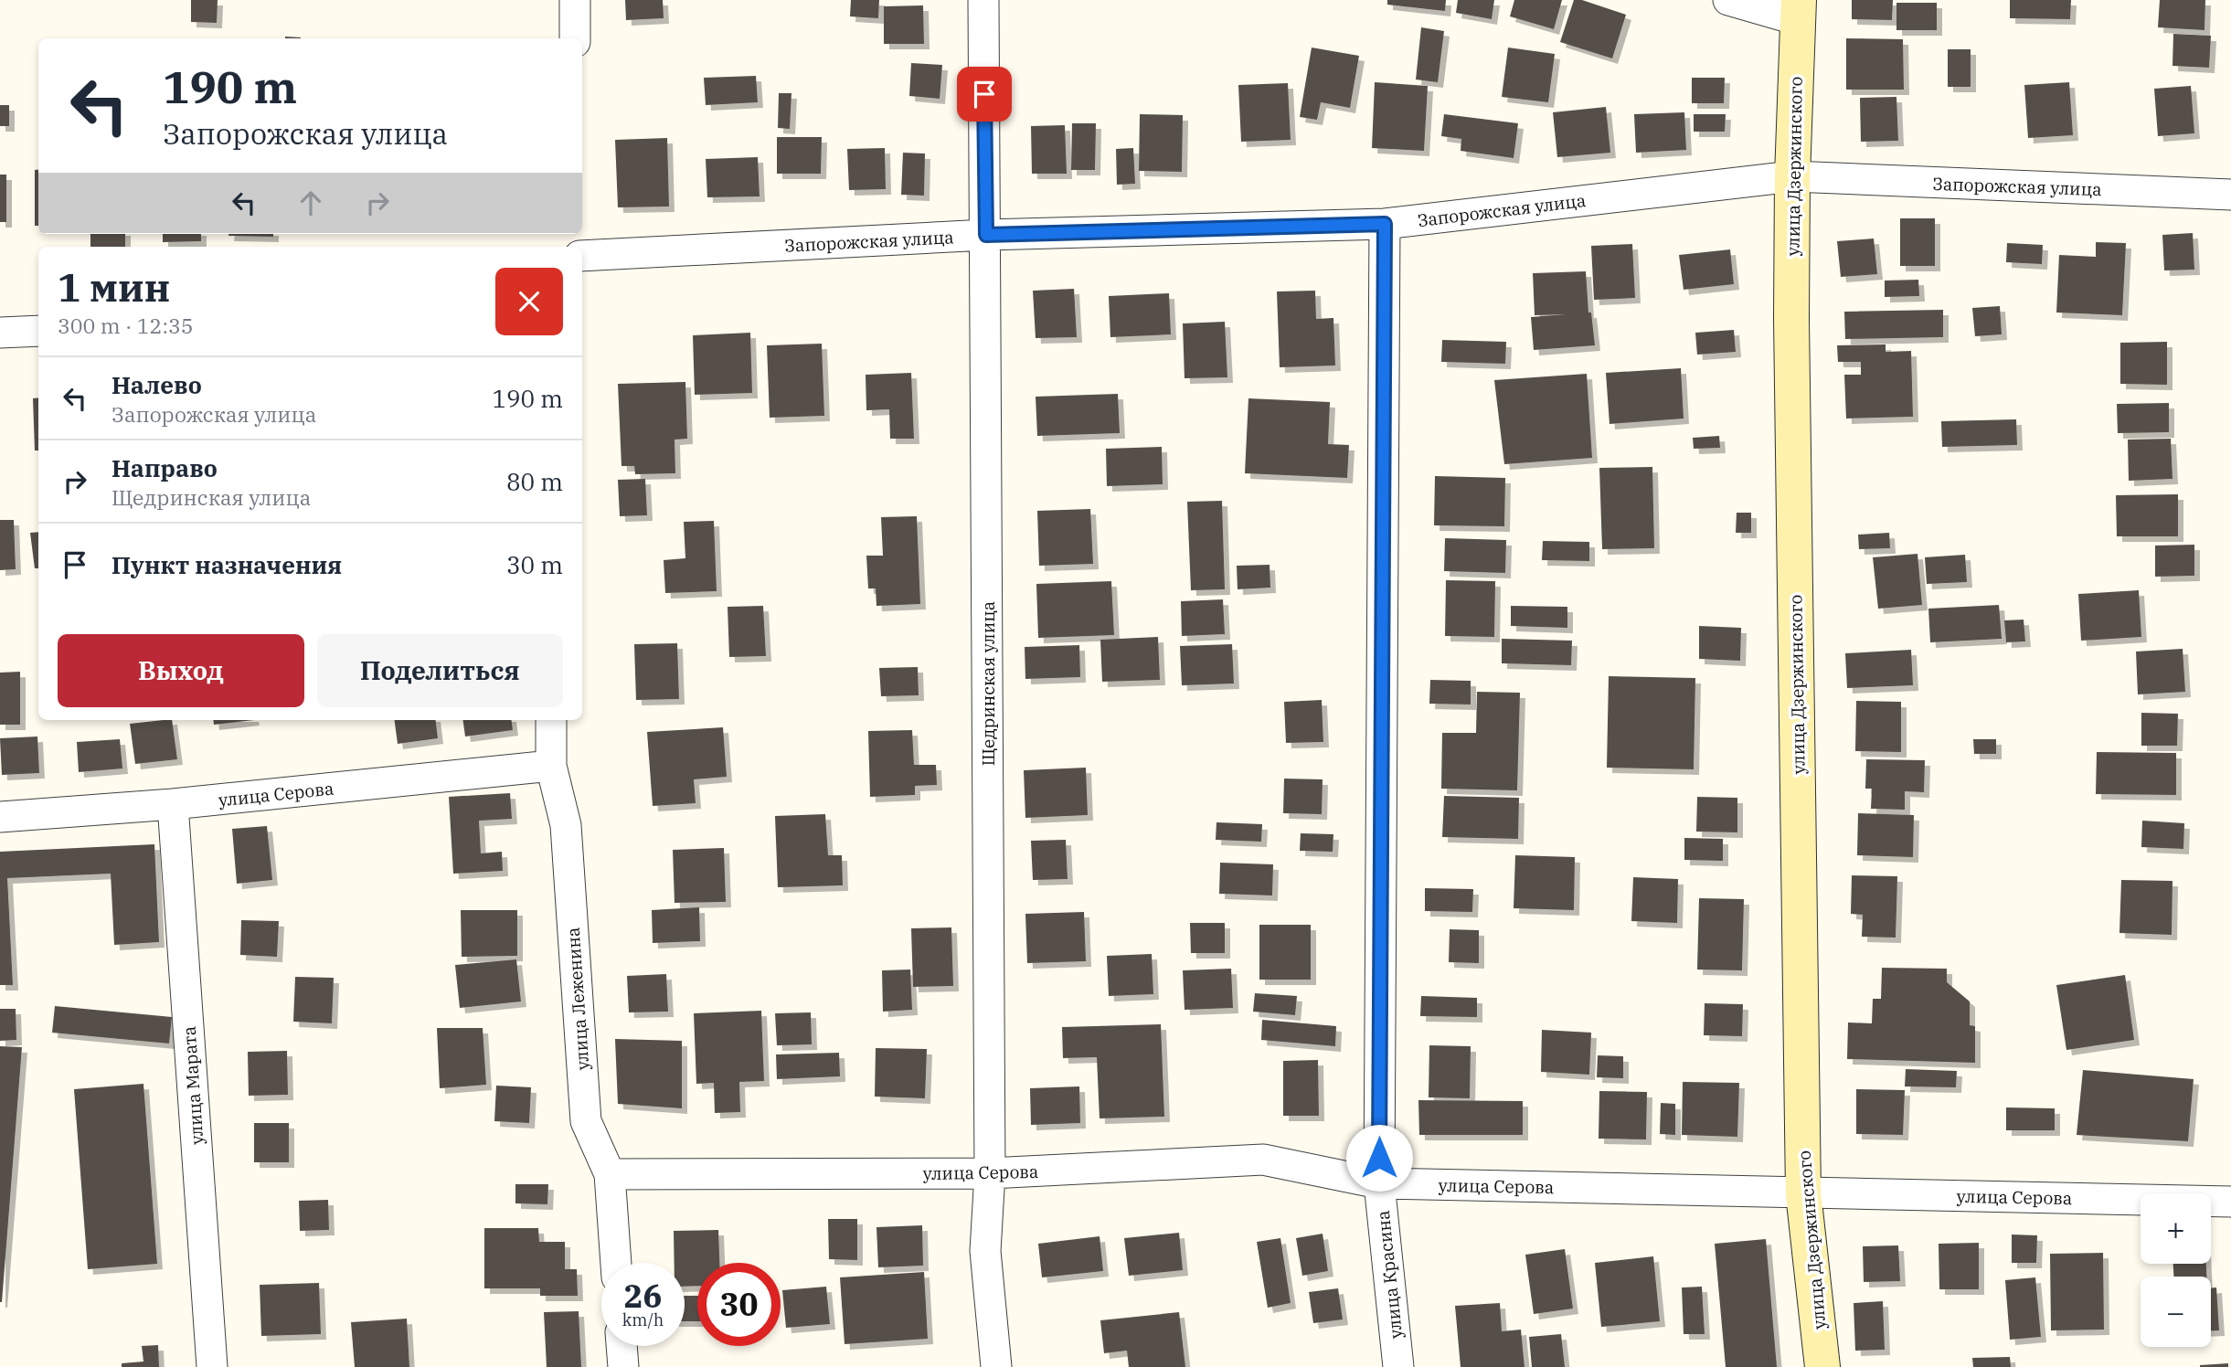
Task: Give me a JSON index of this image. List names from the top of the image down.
{
  "streets": {
    "street": [
      "улица Дзержинского",
      "Запорожская улица",
      "Щедринская улица",
      "улица Серова",
      "улица Леженина",
      "улица Марата",
      "улица Красина"
    ]
  },
  "crossings": [
    ["улица Дзержинского", "Запорожская улица"],
    ["улица Дзержинского", "улица Серова"],
    ["Запорожская улица", "Щедринская улица"],
    ["Запорожская улица", "улица Красина"],
    ["Щедринская улица", "улица Серова"],
    ["улица Серова", "улица Леженина"],
    ["улица Серова", "улица Марата"],
    ["улица Серова", "улица Красина"]
  ],
  "page": {
    "turn": ["190 m", "Запорожская улица"],
    "heading": ["1 мин", "300 m · 12:35"],
    "list": [
      {
        "name": "Налево",
        "note": "Запорожская улица",
        "value": "190 m"
      },
      {
        "name": "Направо",
        "note": "Щедринская улица",
        "value": "80 m"
      },
      {
        "name": "Пункт назначения",
        "value": "30 m"
      }
    ],
    "buttons": ["Выход", "Поделиться"],
    "map_buttons": ["+", "−"],
    "speed": "26 km/h",
    "limit": "30"
  }
}
